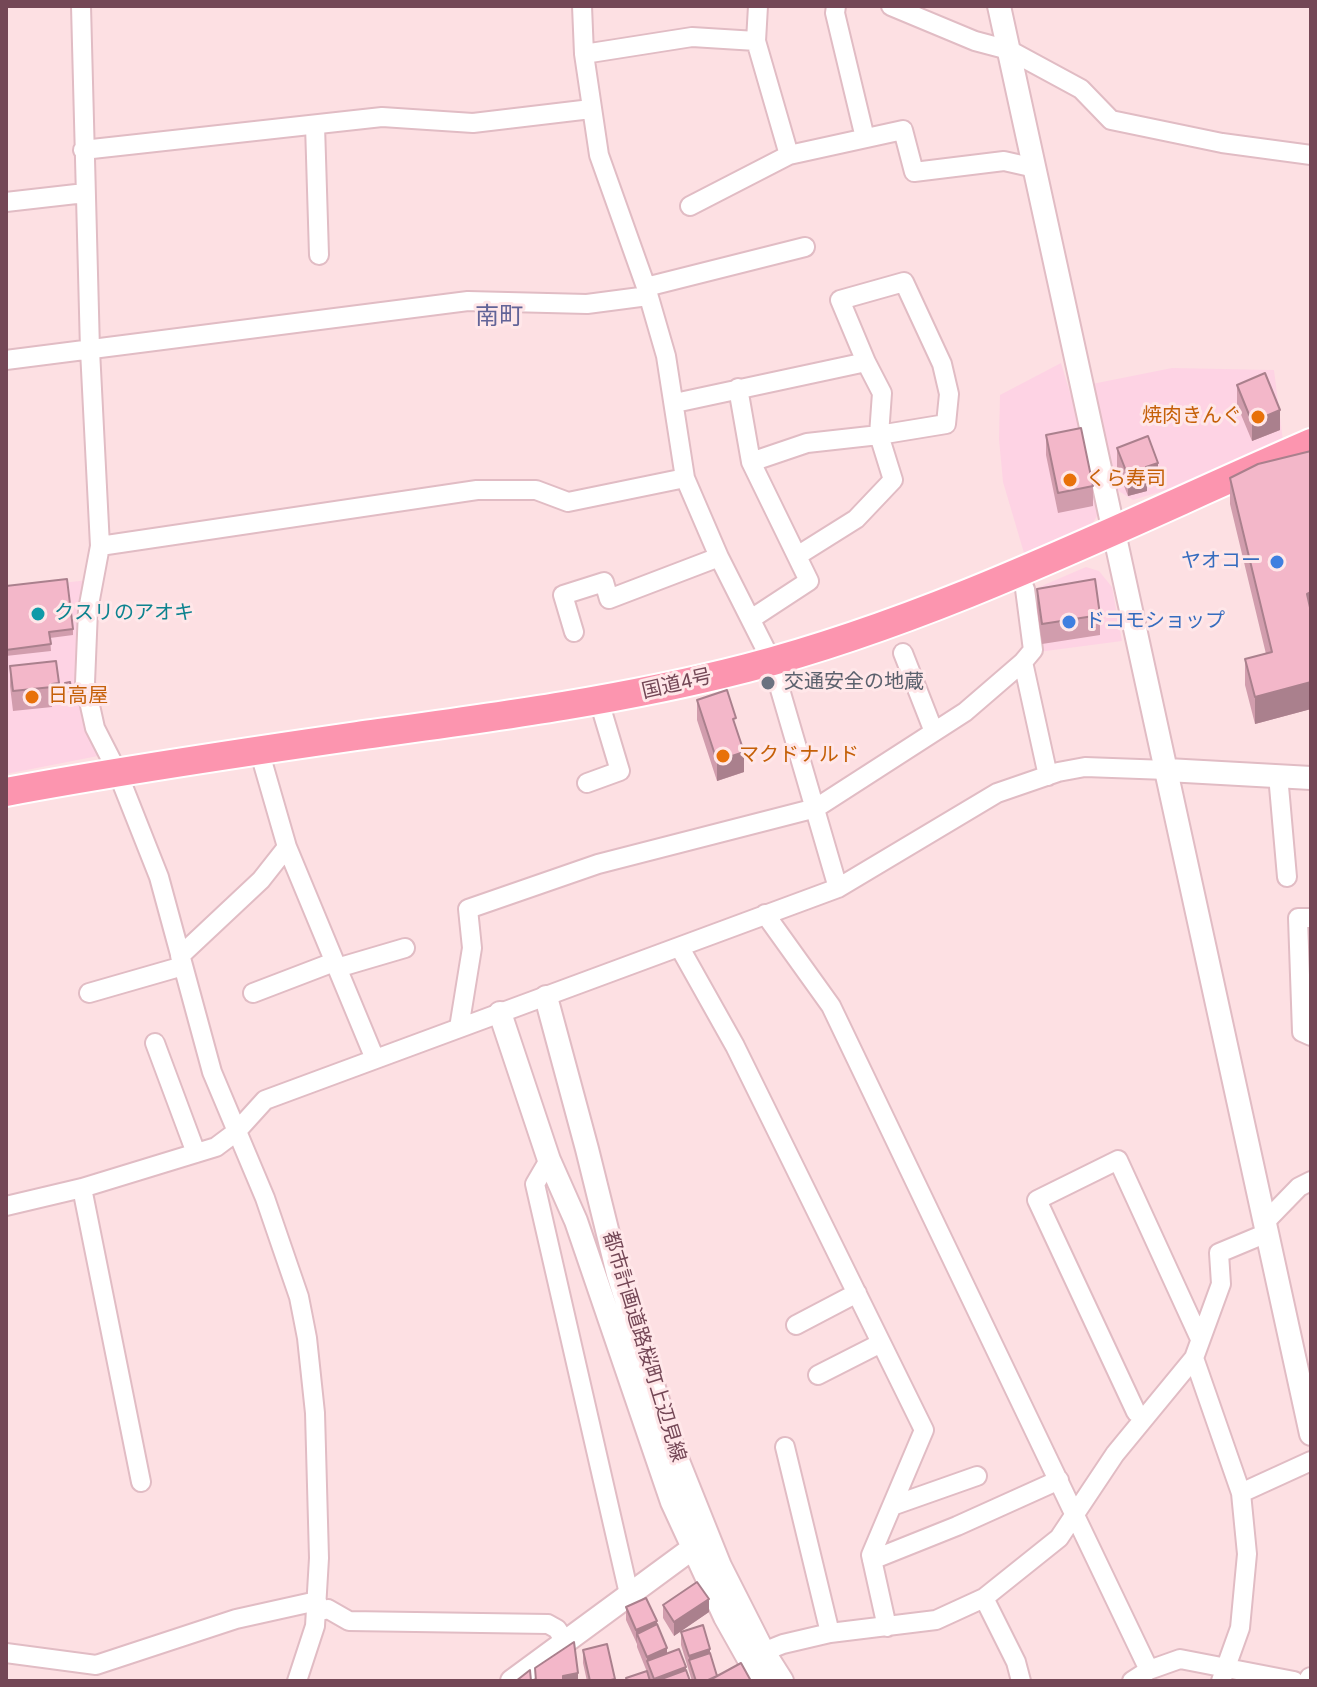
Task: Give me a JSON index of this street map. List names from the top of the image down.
{
  "streets": {
    "highway": ["国道4号"],
    "street": ["都市計画道路桜町上辺見線"]
  },
  "districts": ["南町"],
  "places": [
    "焼肉きんぐ",
    "くら寿司",
    "ヤオコー",
    "クスリのアオキ",
    "ドコモショップ",
    "交通安全の地蔵",
    "日高屋",
    "マクドナルド"
  ]
}
